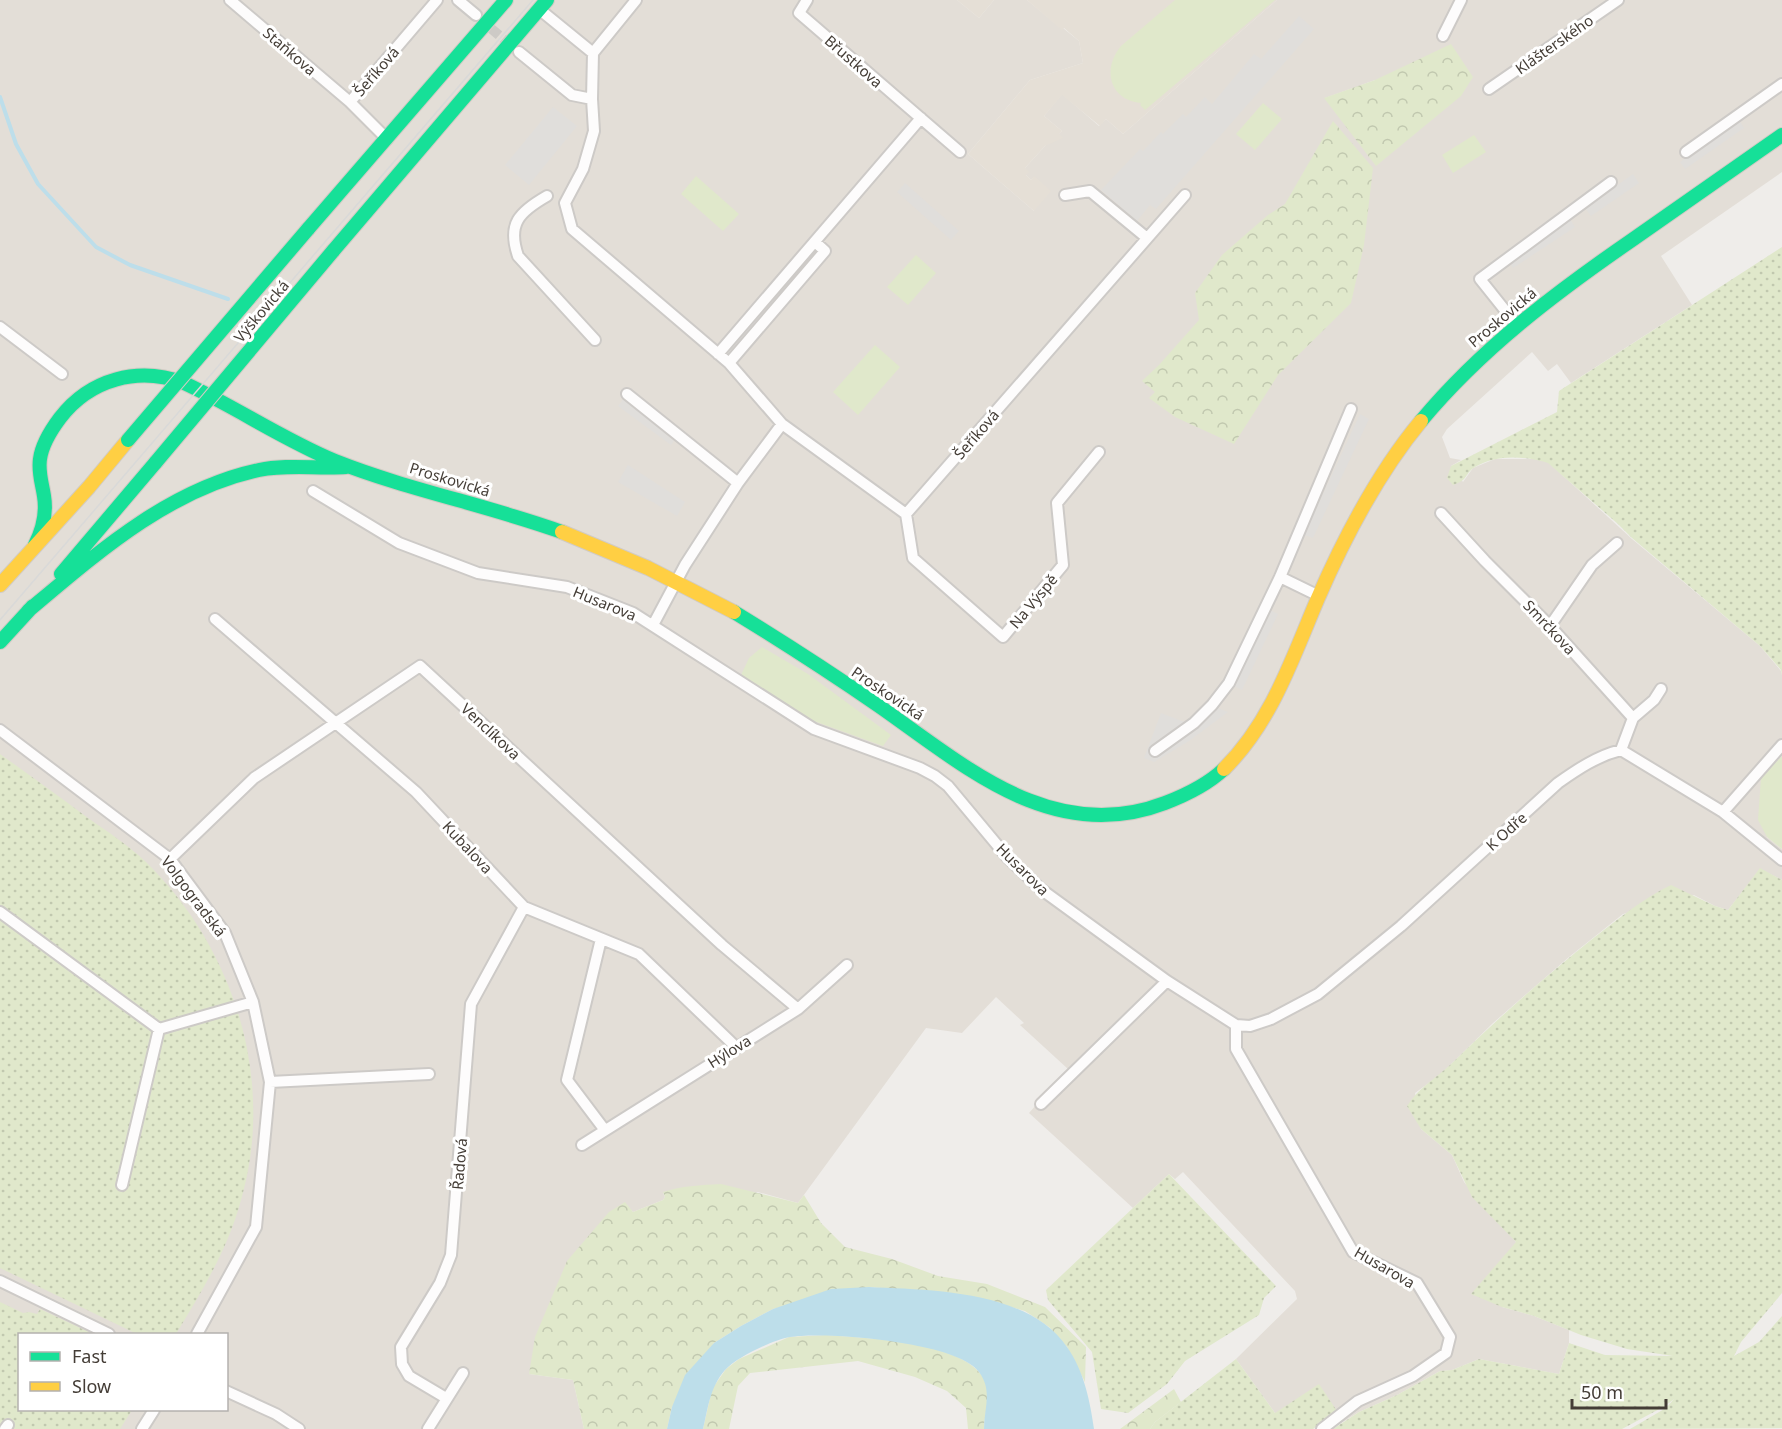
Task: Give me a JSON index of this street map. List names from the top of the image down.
{
  "streets": {
    "street": [
      "Klášterského",
      "Staňkova",
      "Břustkova",
      "Šeříková",
      "Výškovická",
      "Proskovická",
      "Na Výspě",
      "Husarova",
      "Smrčkova",
      "Venclíkova",
      "K Odře",
      "Kubalova",
      "Volgogradská",
      "Hýlova",
      "Řadová"
    ]
  },
  "crossings": [
    ["Staňkova", "Šeříková"],
    ["Šeříková", "Výškovická"],
    ["Šeříková", "Na Výspě"],
    ["Husarova", "K Odře"],
    ["Venclíkova", "Kubalova"],
    ["Venclíkova", "Volgogradská"],
    ["Venclíkova", "Hýlova"],
    ["Kubalova", "Hýlova"],
    ["Kubalova", "Řadová"]
  ],
  "legend": ["Fast", "Slow"],
  "scale_bar": "50 m"
}
